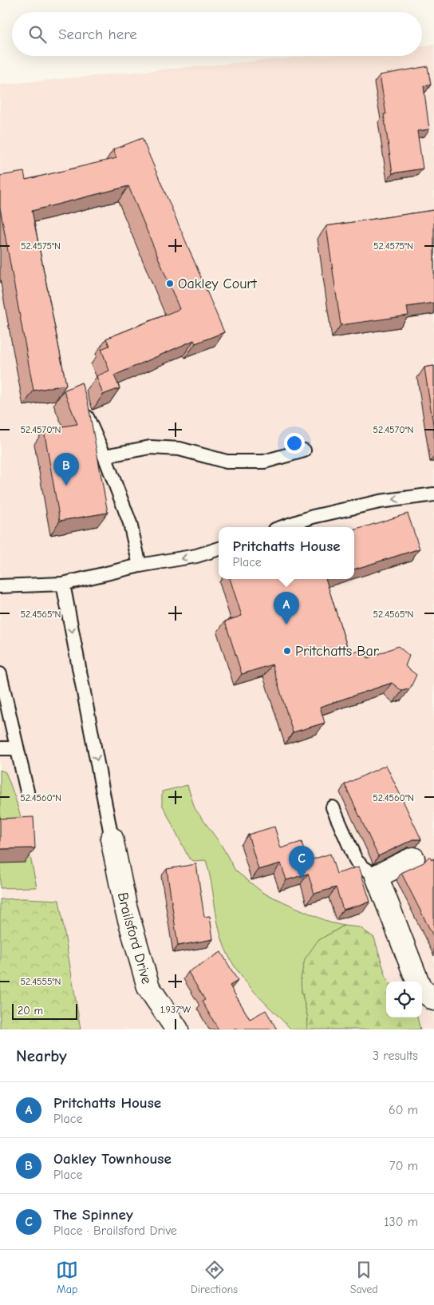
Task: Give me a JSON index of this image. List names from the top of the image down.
{
  "streets": {
    "street": ["Brailsford Drive"]
  },
  "places": ["Oakley Court", "Pritchatts Bar"],
  "scale_bar": "20 m",
  "page": {
    "search": "Search here",
    "pins": ["B", "A", "C"],
    "popup": ["Pritchatts House", "Place"],
    "scale": "20 m",
    "heading": ["Nearby", "3 results"],
    "list": [
      {
        "mark": "A",
        "name": "Pritchatts House",
        "note": "Place",
        "value": "60 m"
      },
      {
        "mark": "B",
        "name": "Oakley Townhouse",
        "note": "Place",
        "value": "70 m"
      },
      {
        "mark": "C",
        "name": "The Spinney",
        "note": "Place · Brailsford Drive",
        "value": "130 m"
      }
    ],
    "nav": ["Map", "Directions", "Saved"]
  },
  "coordinates": [
    "52.4575°N",
    "52.4570°N",
    "52.4565°N",
    "52.4560°N",
    "52.4555°N",
    "1.937°W"
  ]
}
